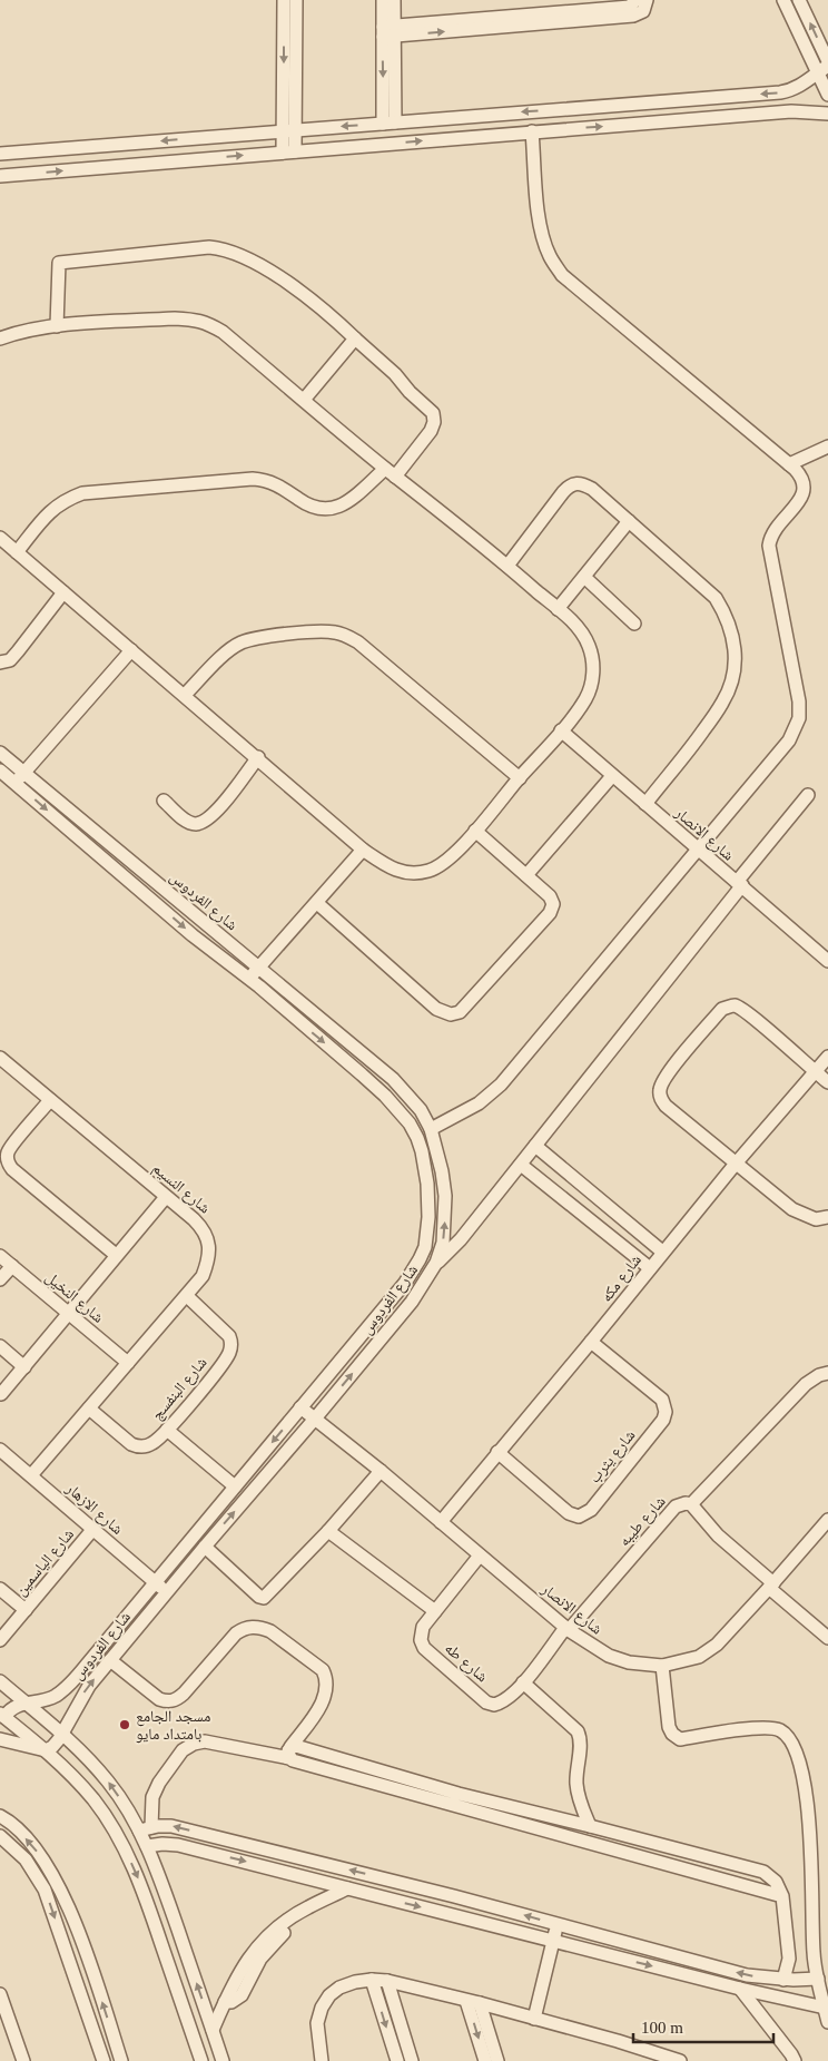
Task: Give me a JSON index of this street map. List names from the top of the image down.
{
  "streets": {
    "street": [
      "شارع الانصار",
      "شارع الفردوس",
      "شارع النسيم",
      "شارع مكه",
      "شارع النخيل",
      "شارع البنفسج",
      "شارع يثرب",
      "شارع الازهار",
      "شارع طيبه",
      "شارع الياسمين",
      "شارع طه"
    ]
  },
  "crossings": [
    ["شارع الانصار", "شارع الفردوس"],
    ["شارع الانصار", "شارع مكه"],
    ["شارع الانصار", "شارع طيبه"],
    ["شارع الانصار", "شارع طه"],
    ["شارع الفردوس", "شارع الازهار"],
    ["شارع النسيم", "شارع النخيل"],
    ["شارع النسيم", "شارع البنفسج"],
    ["شارع النسيم", "شارع الازهار"],
    ["شارع مكه", "شارع يثرب"],
    ["شارع الازهار", "شارع الياسمين"],
    ["شارع طيبه", "شارع طه"]
  ],
  "places": ["مسجد الجامع بامتداد مايو"],
  "scale_bar": "100 m"
}
